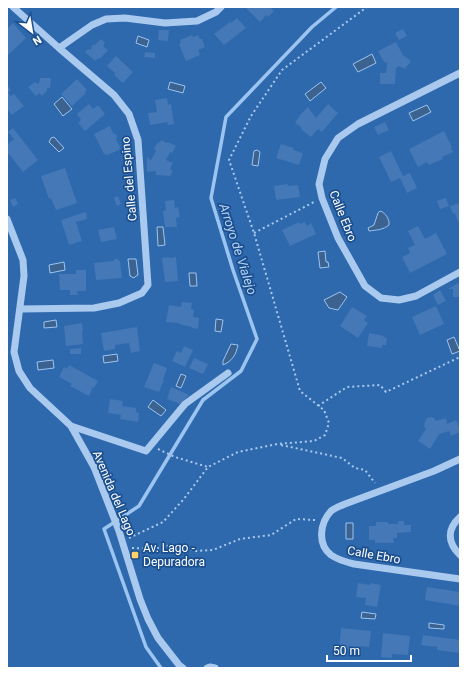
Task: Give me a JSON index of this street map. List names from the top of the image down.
{
  "streets": {
    "street": ["Calle del Espino", "Calle Ebro", "Avenida del Lago"]
  },
  "crossings": [
    ["Calle del Espino", "Avenida del Lago"]
  ],
  "water": ["Arroyo de Vialejo"],
  "places": {
    "transit": ["Av. Lago - Depuradora"]
  },
  "scale_bar": "50 m",
  "north": "bottom right"
}
